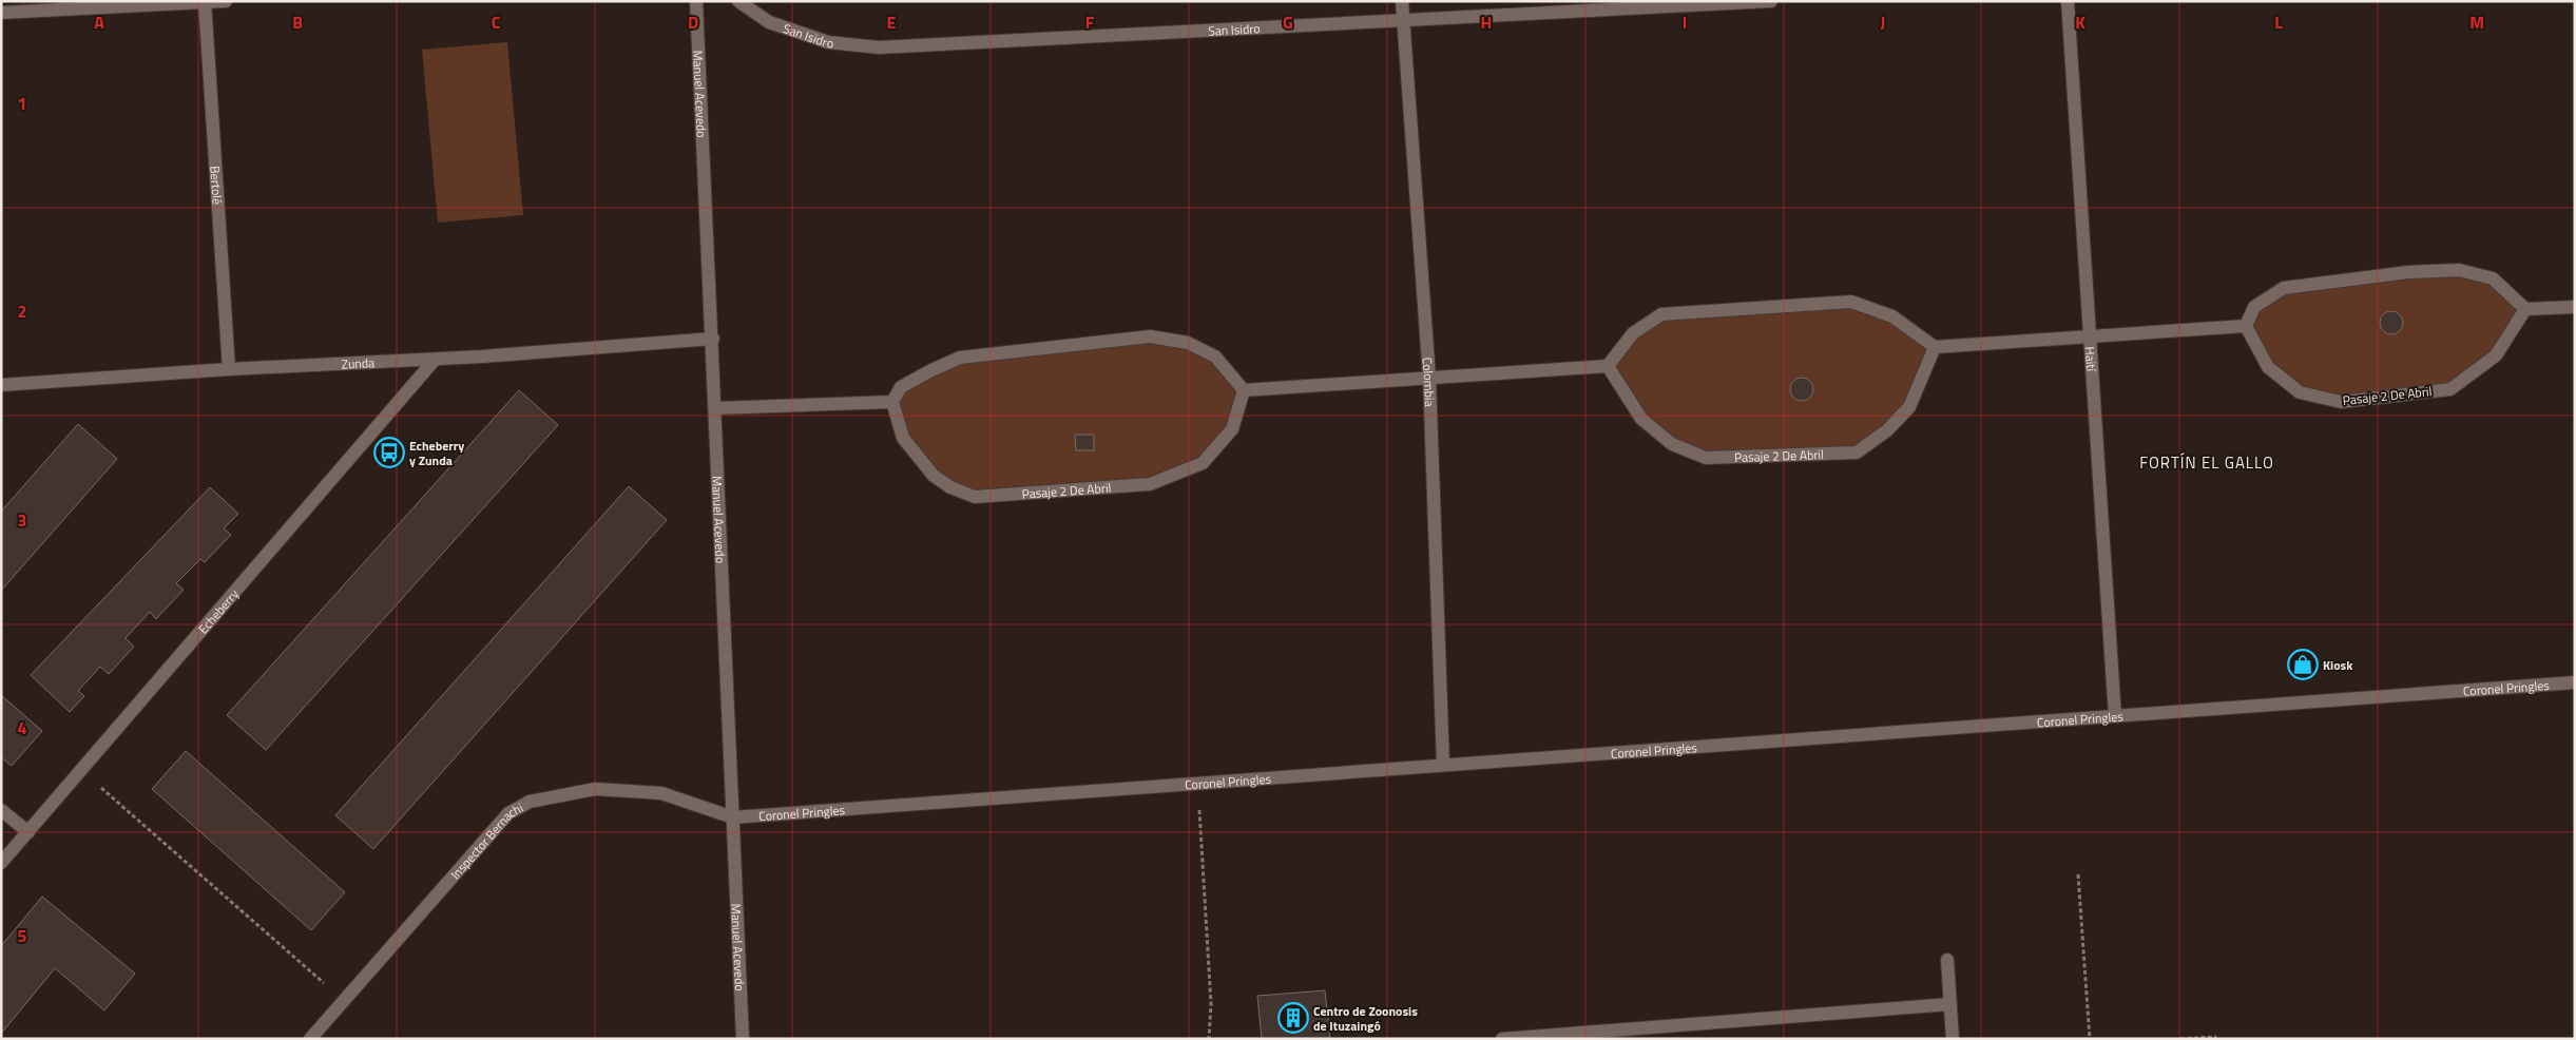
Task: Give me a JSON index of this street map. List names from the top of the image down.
{
  "streets": {
    "street": [
      "San Isidro",
      "Manuel Acevedo",
      "Bertolé",
      "Haití",
      "Zunda",
      "Colombia",
      "Pasaje 2 De Abril",
      "Echeberry",
      "Coronel Pringles",
      "Inspector Bernachi"
    ]
  },
  "crossings": [
    ["San Isidro", "Colombia"],
    ["Manuel Acevedo", "Zunda"],
    ["Manuel Acevedo", "Coronel Pringles"],
    ["Manuel Acevedo", "Inspector Bernachi"],
    ["Bertolé", "Zunda"],
    ["Haití", "Coronel Pringles"],
    ["Zunda", "Echeberry"],
    ["Colombia", "Coronel Pringles"],
    ["Coronel Pringles", "Inspector Bernachi"]
  ],
  "districts": ["FORTÍN EL GALLO"],
  "places": {
    "bus stop": ["Echeberry y Zunda"],
    "shop": ["Kiosk"],
    "building": ["Centro de Zoonosis de Ituzaingó"]
  },
  "grid": {
    "columns": [
      "A",
      "B",
      "C",
      "D",
      "E",
      "F",
      "G",
      "H",
      "I",
      "J",
      "K",
      "L",
      "M"
    ],
    "rows": [
      "1",
      "2",
      "3",
      "4",
      "5"
    ]
  }
}
